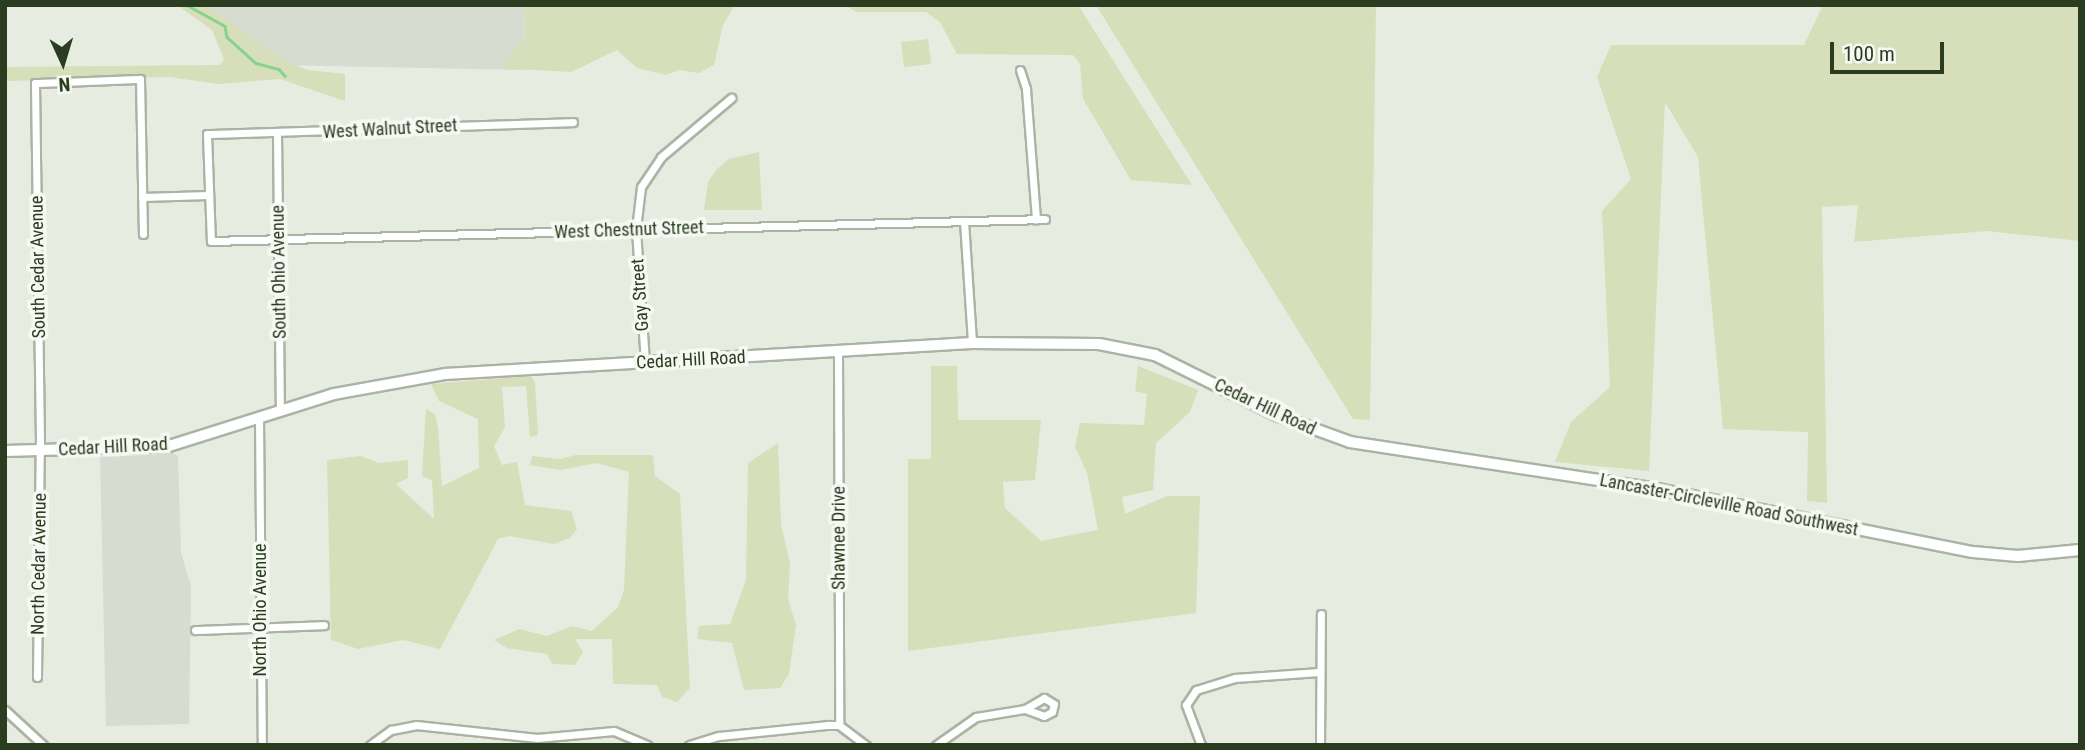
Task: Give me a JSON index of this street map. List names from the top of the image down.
{
  "streets": {
    "main road": ["Cedar Hill Road", "Lancaster-Circleville Road Southwest"],
    "street": [
      "West Walnut Street",
      "West Chestnut Street",
      "South Cedar Avenue",
      "South Ohio Avenue",
      "Gay Street",
      "Shawnee Drive",
      "North Cedar Avenue",
      "North Ohio Avenue"
    ]
  },
  "crossings": [
    ["West Walnut Street", "West Chestnut Street"],
    ["West Walnut Street", "South Ohio Avenue"],
    ["West Chestnut Street", "South Ohio Avenue"],
    ["West Chestnut Street", "Gay Street"],
    ["South Cedar Avenue", "Cedar Hill Road"],
    ["South Cedar Avenue", "North Cedar Avenue"],
    ["South Ohio Avenue", "Cedar Hill Road"],
    ["Gay Street", "Cedar Hill Road"],
    ["Cedar Hill Road", "Lancaster-Circleville Road Southwest"],
    ["Cedar Hill Road", "Shawnee Drive"],
    ["Cedar Hill Road", "North Cedar Avenue"],
    ["Cedar Hill Road", "North Ohio Avenue"]
  ],
  "scale_bar": "100 m",
  "north": "bottom"
}
